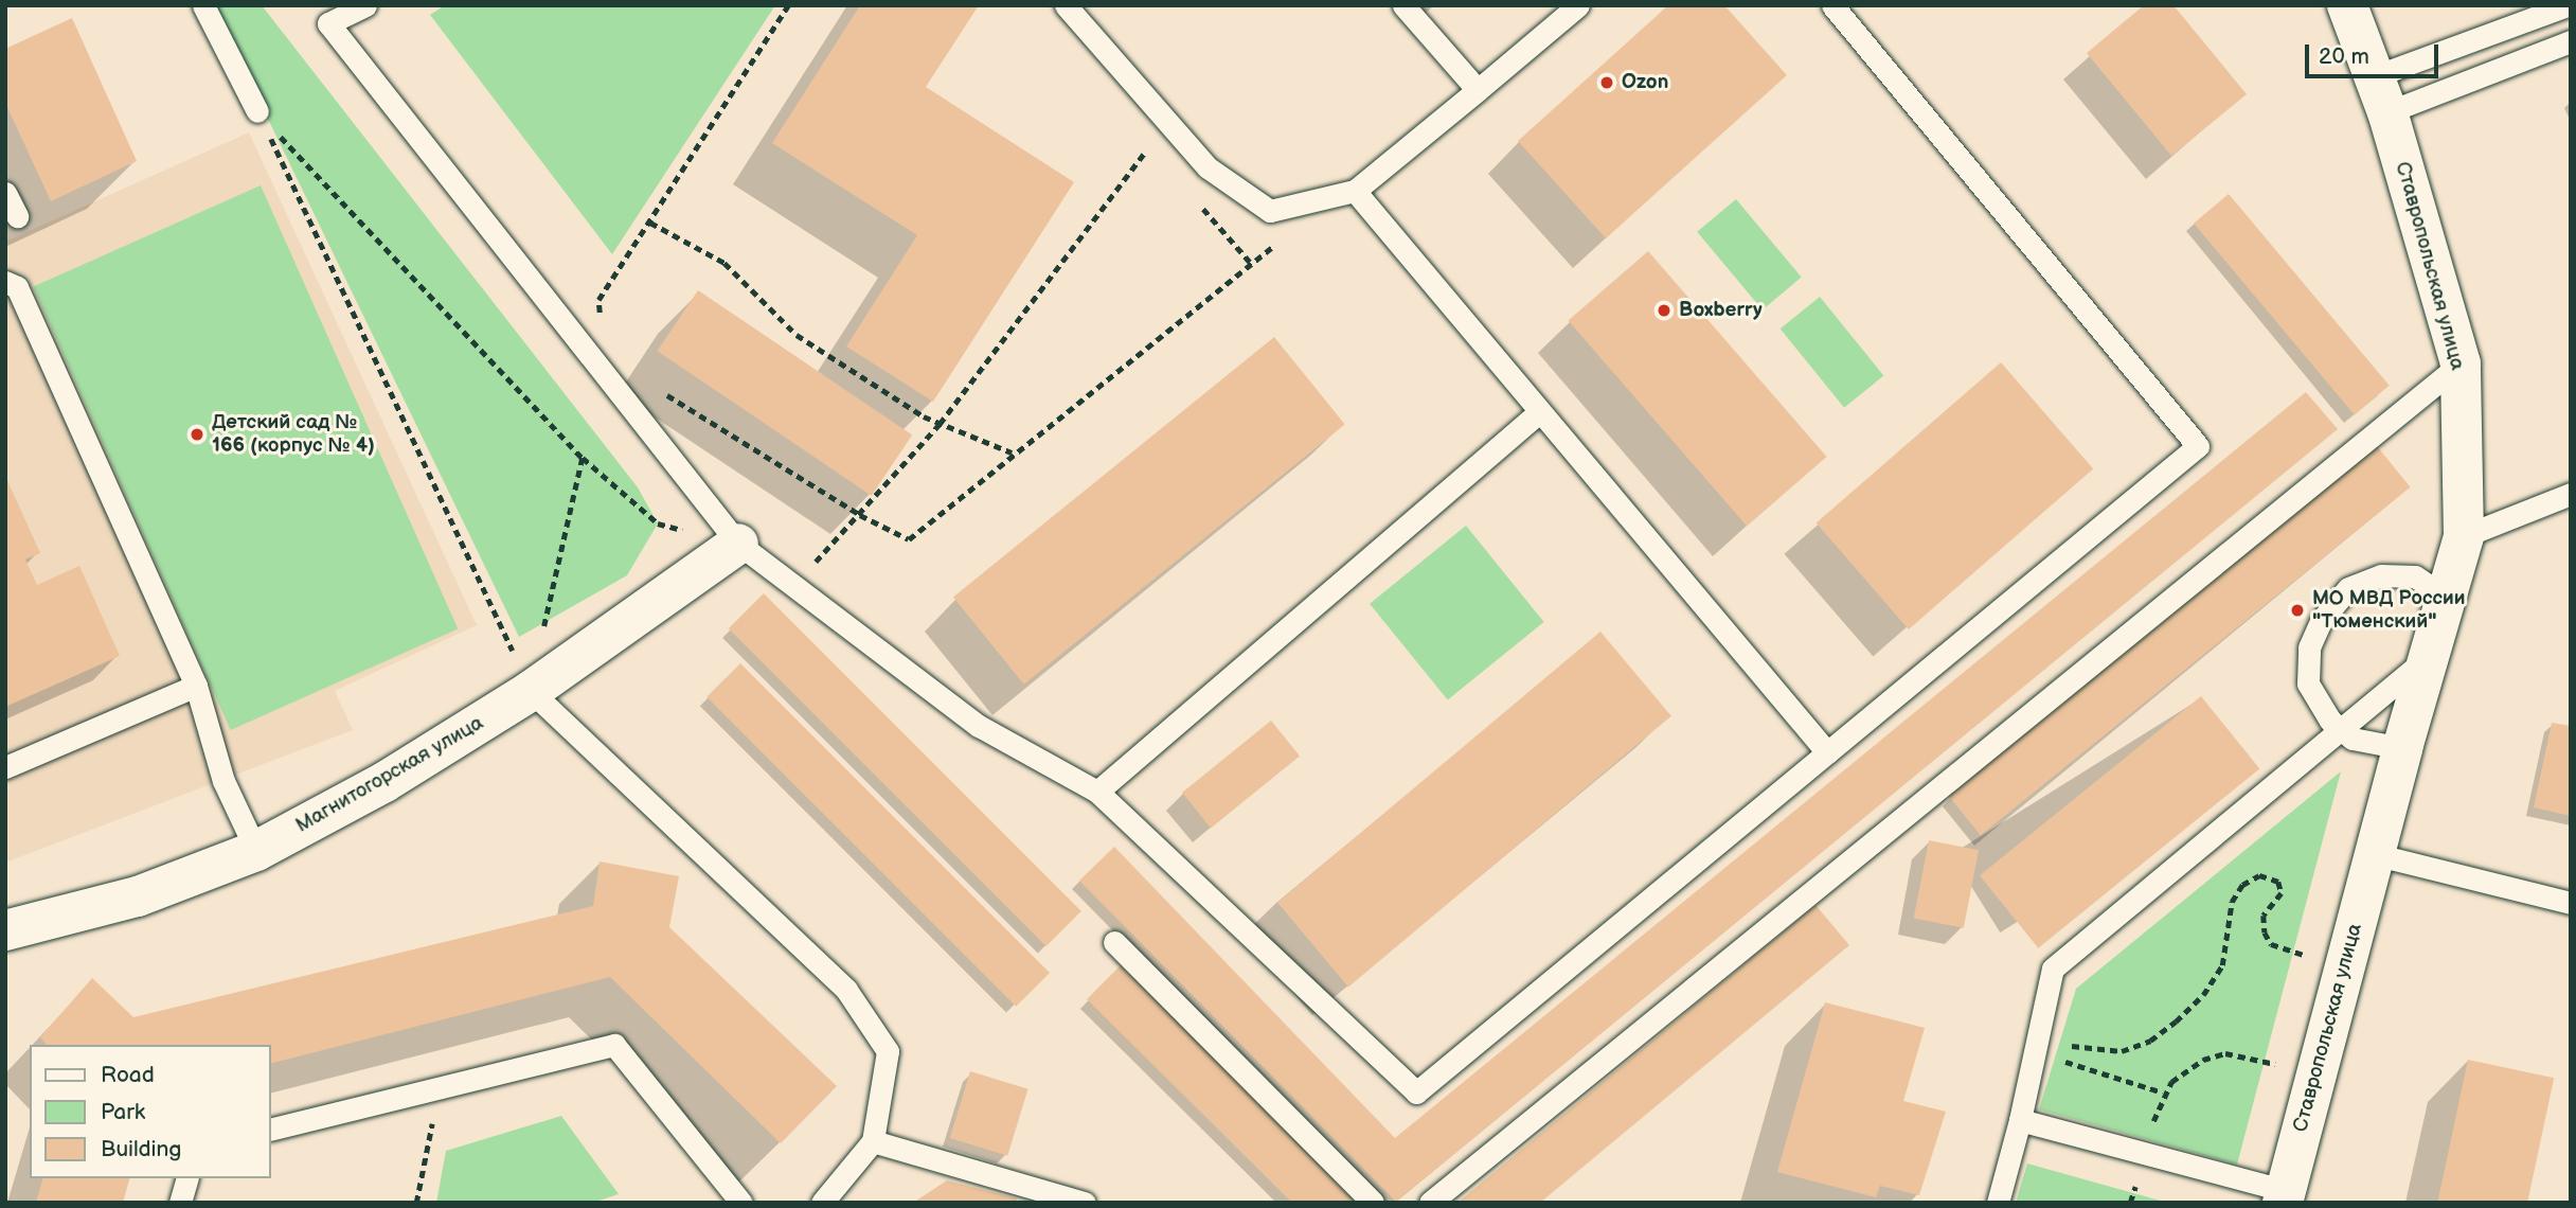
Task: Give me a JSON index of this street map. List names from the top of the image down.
{
  "streets": {
    "street": ["Ставропольская улица", "Магнитогорская улица"]
  },
  "places": [
    "Ozon",
    "Boxberry",
    "Детский сад № 166 (корпус № 4)",
    "МО МВД России \"Тюменский\""
  ],
  "legend": ["Road", "Park", "Building"],
  "scale_bar": "20 m"
}
